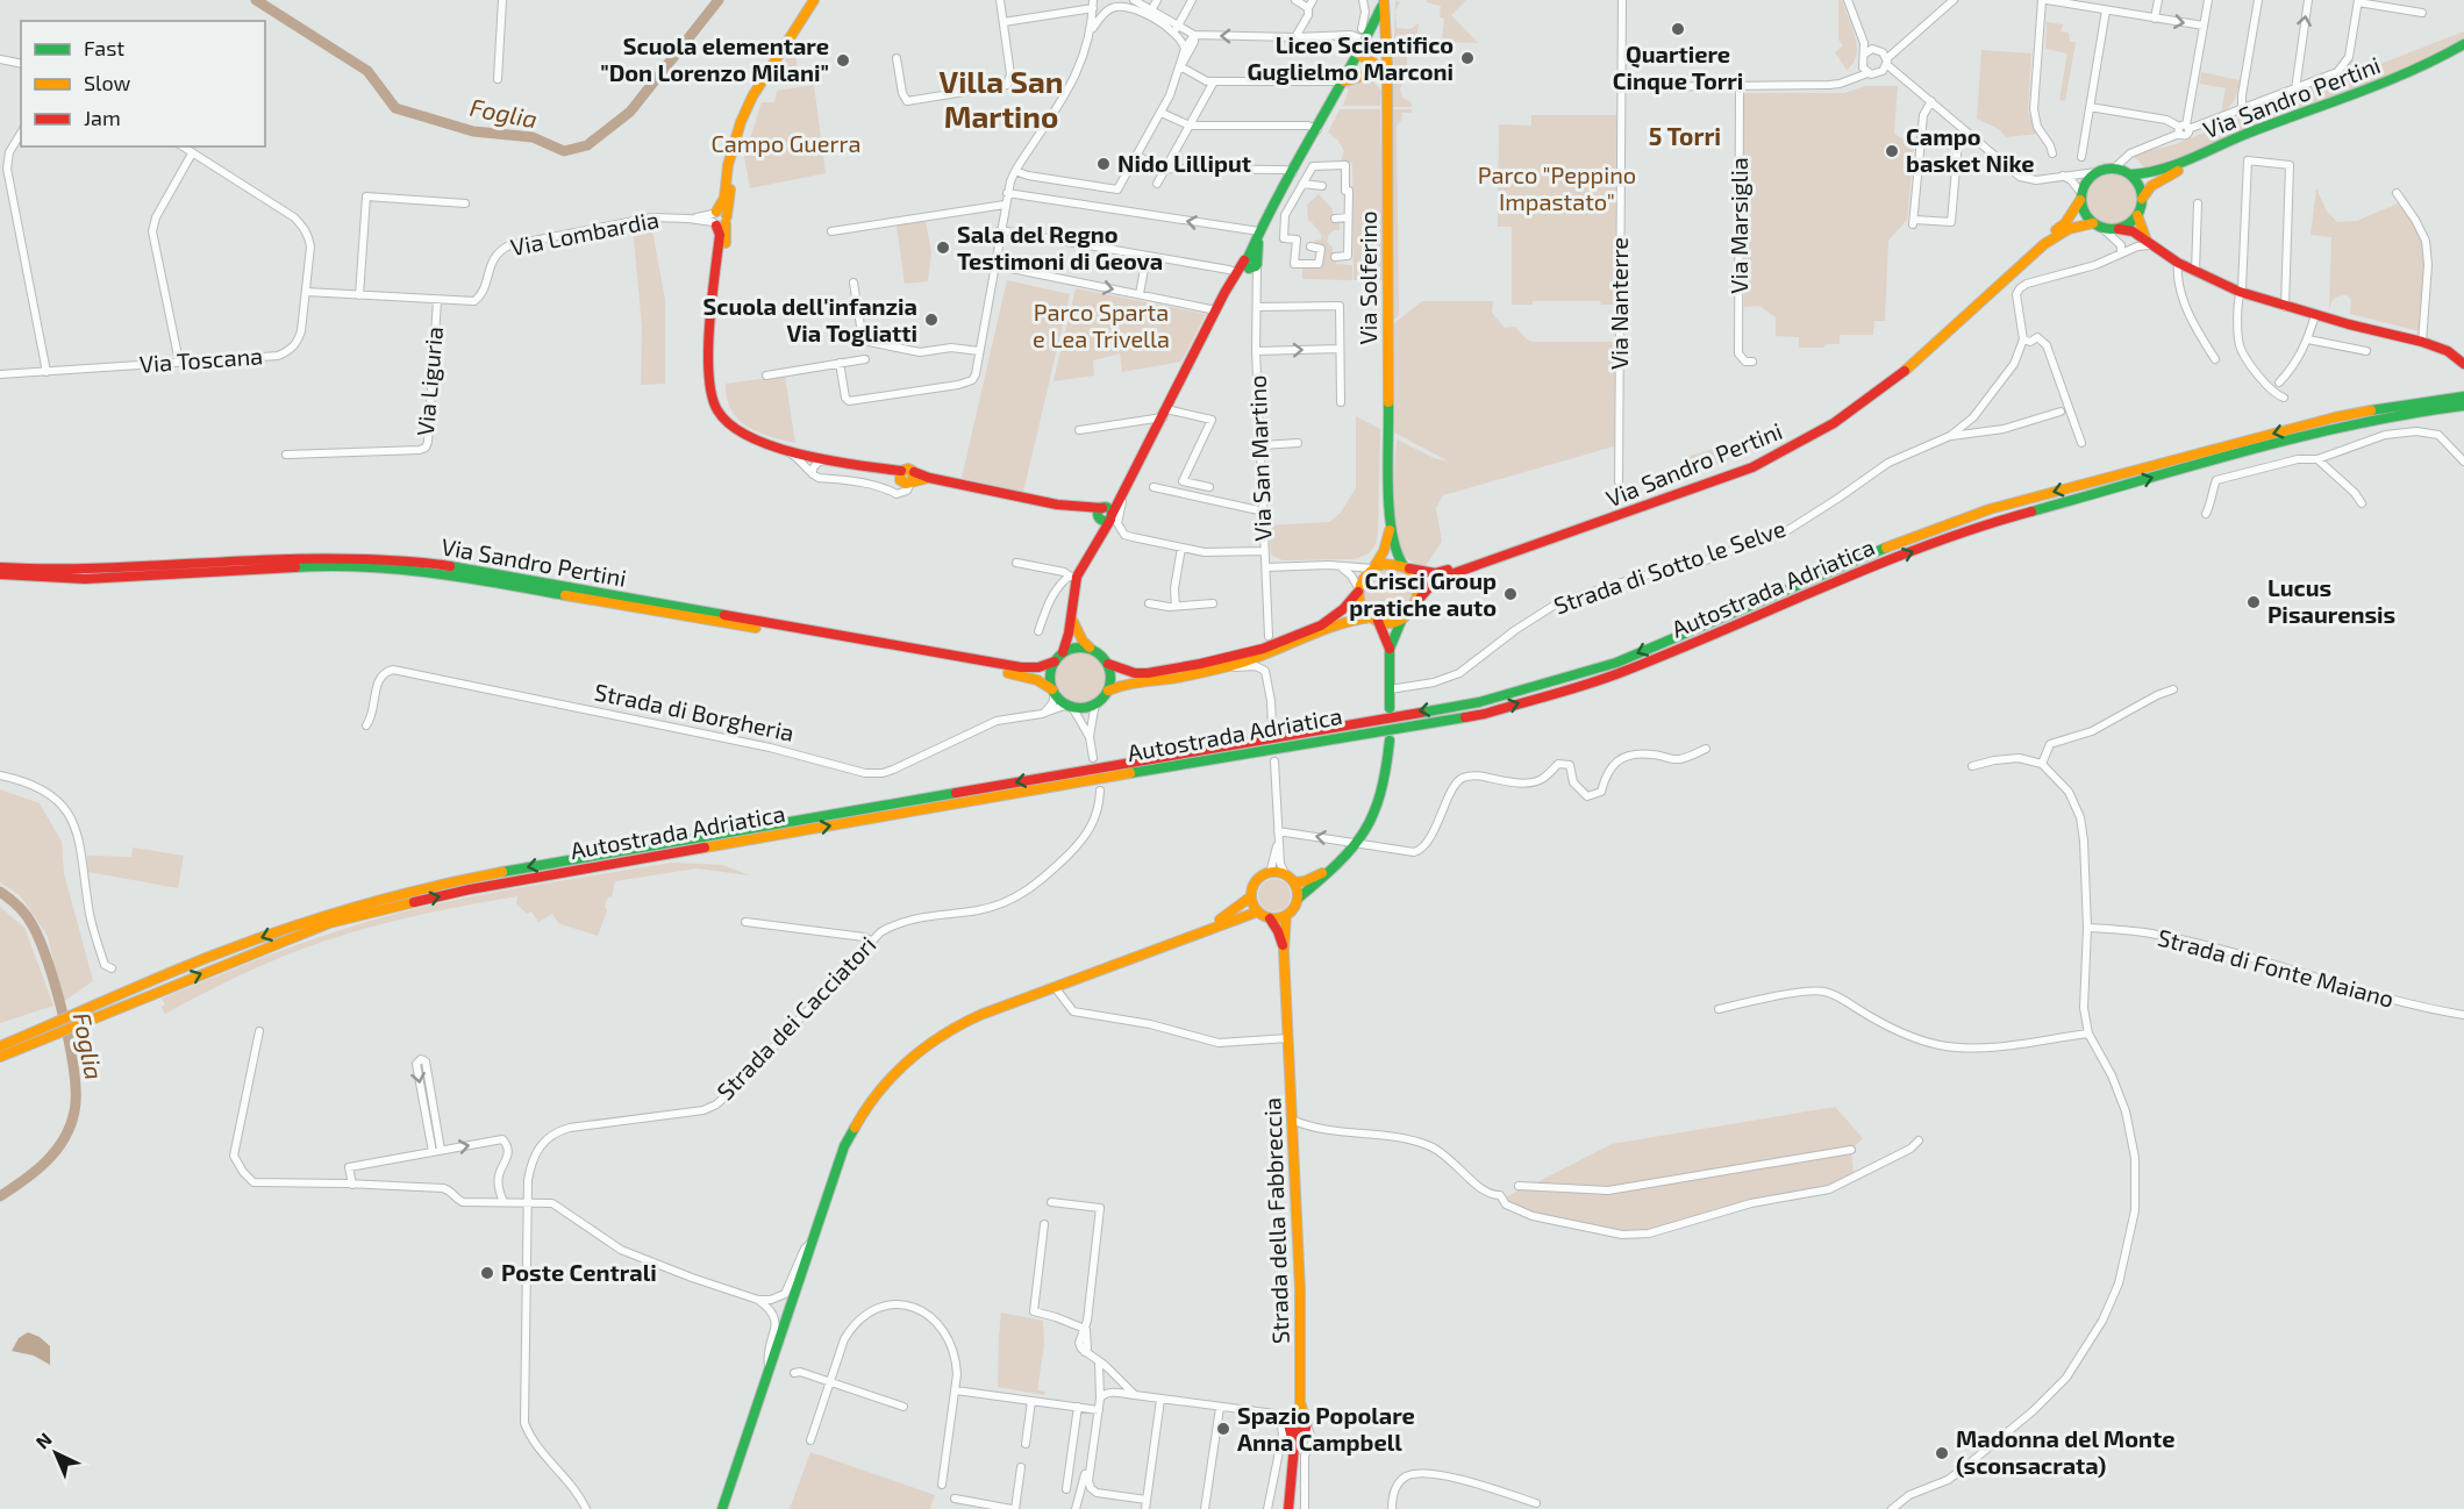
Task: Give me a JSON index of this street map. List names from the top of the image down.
{
  "streets": {
    "main road": [
      "Via Sandro Pertini",
      "Via Solferino",
      "Autostrada Adriatica",
      "Strada della Fabbreccia"
    ],
    "street": [
      "Via Marsiglia",
      "Via Lombardia",
      "Via Nanterre",
      "Via Toscana",
      "Via Liguria",
      "Via San Martino",
      "Strada di Sotto le Selve",
      "Strada di Borgheria",
      "Strada di Fonte Maiano",
      "Strada dei Cacciatori"
    ]
  },
  "crossings": [
    ["Via Sandro Pertini", "Via Solferino"],
    ["Via Sandro Pertini", "Strada di Borgheria"],
    ["Via Lombardia", "Via Toscana"],
    ["Via Lombardia", "Via Liguria"]
  ],
  "districts": ["Villa San Martino", "5 Torri"],
  "water": ["Foglia"],
  "parks": ["Campo Guerra", "Parco \"Peppino Impastato\"", "Parco Sparta e Lea Trivella"],
  "places": [
    "Quartiere Cinque Torri",
    "Liceo Scientifico Guglielmo Marconi",
    "Scuola elementare \"Don Lorenzo Milani\"",
    "Campo basket Nike",
    "Nido Lilliput",
    "Sala del Regno Testimoni di Geova",
    "Scuola dell'infanzia Via Togliatti",
    "Crisci Group pratiche auto",
    "Lucus Pisaurensis",
    "Poste Centrali",
    "Spazio Popolare Anna Campbell",
    "Madonna del Monte (sconsacrata)"
  ],
  "legend": ["Fast", "Slow", "Jam"],
  "north": "top left"
}
